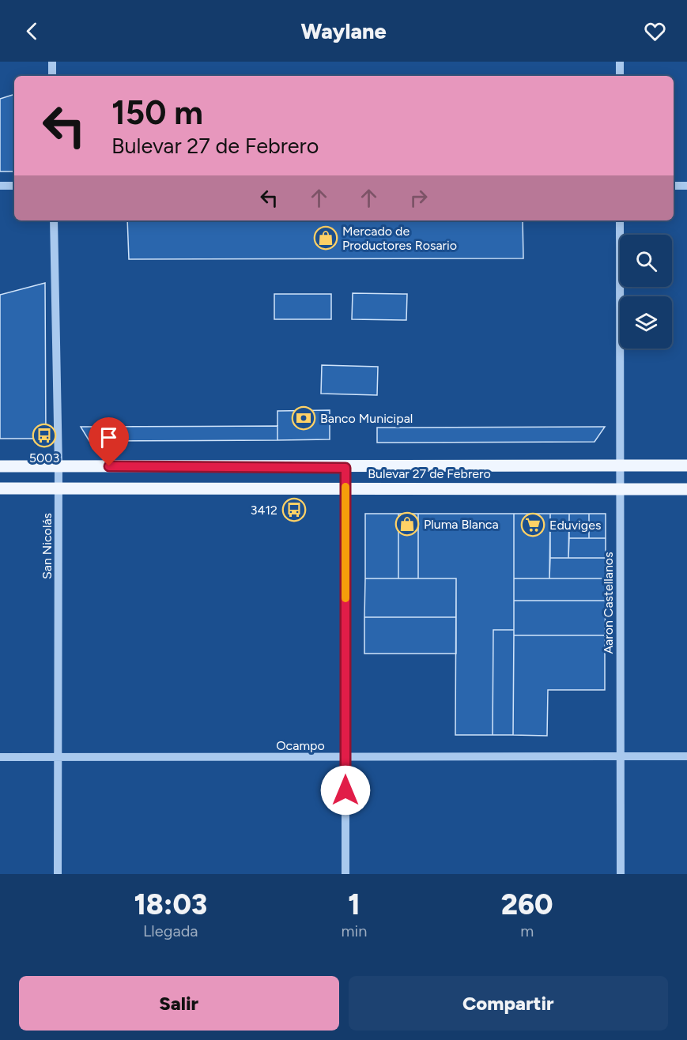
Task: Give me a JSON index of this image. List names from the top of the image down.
{
  "streets": {
    "main road": ["Bulevar 27 de Febrero"],
    "street": ["San Nicolás", "Aaron Castellanos", "Ocampo"]
  },
  "crossings": [
    ["Bulevar 27 de Febrero", "San Nicolás"],
    ["Bulevar 27 de Febrero", "Aaron Castellanos"],
    ["San Nicolás", "Ocampo"],
    ["Aaron Castellanos", "Ocampo"]
  ],
  "places": {
    "shop": ["Mercado de Productores Rosario", "Pluma Blanca"],
    "bank": ["Banco Municipal"],
    "bus stop": ["5003", "3412"],
    "supermarket": ["Eduviges"]
  },
  "page": {
    "header": "Waylane",
    "turn": ["150 m", "Bulevar 27 de Febrero"],
    "eta": [
      "18:03",
      "Llegada",
      "1",
      "min",
      "260",
      "m"
    ],
    "buttons": ["Salir", "Compartir"]
  }
}
